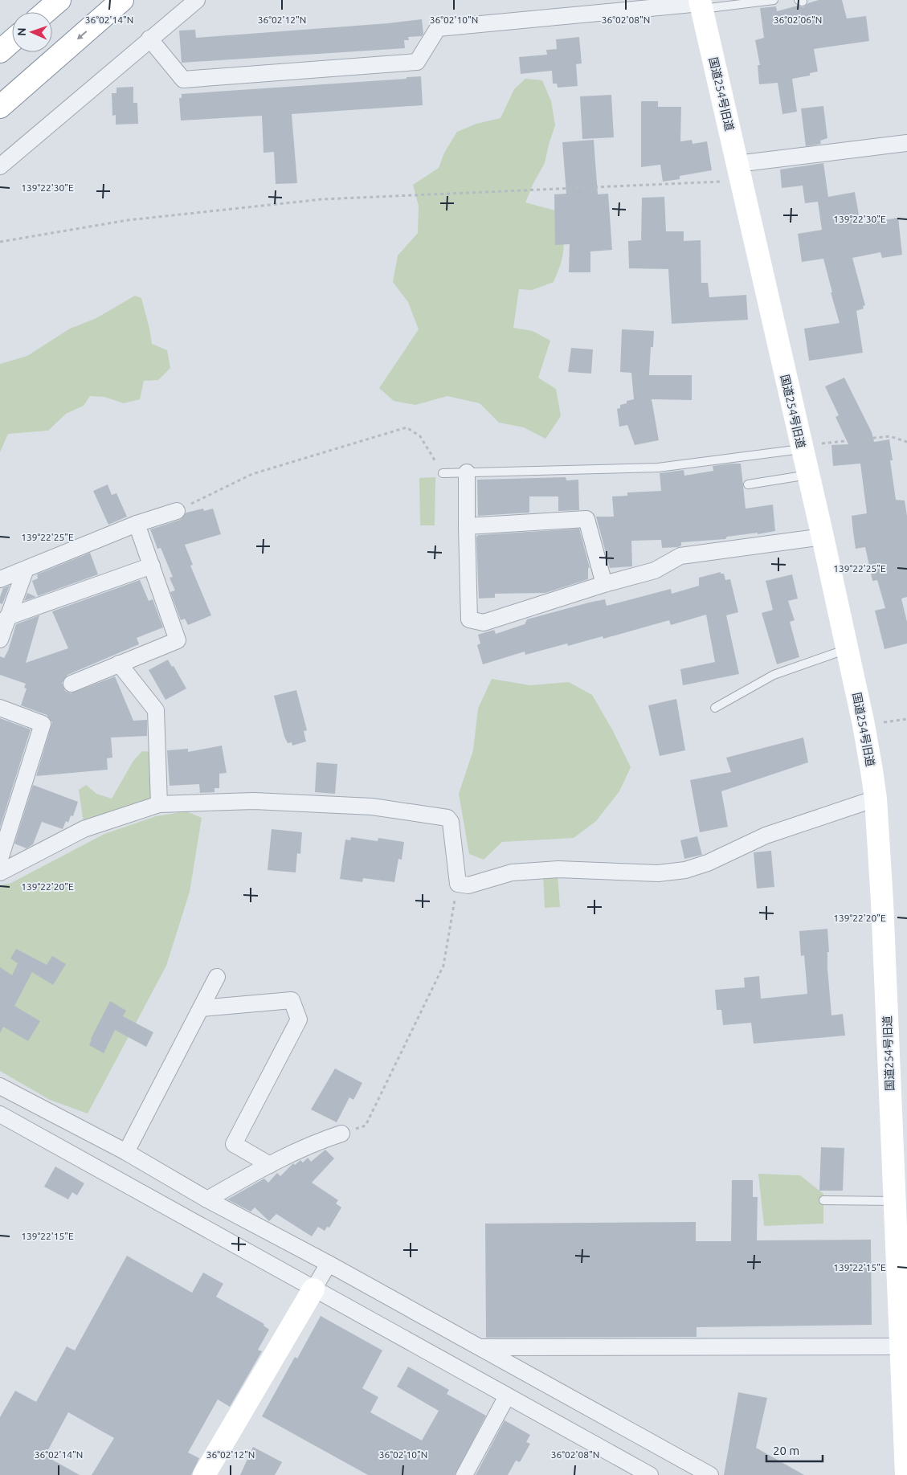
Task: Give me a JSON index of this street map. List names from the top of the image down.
{
  "streets": {
    "main road": ["国道254号旧道"]
  },
  "scale_bar": "20 m",
  "north": "left",
  "coordinates": [
    "36°02'14\"N",
    "36°02'12\"N",
    "36°02'10\"N",
    "36°02'08\"N",
    "36°02'06\"N",
    "139°22'30\"E",
    "139°22'25\"E",
    "139°22'20\"E",
    "139°22'15\"E"
  ]
}
